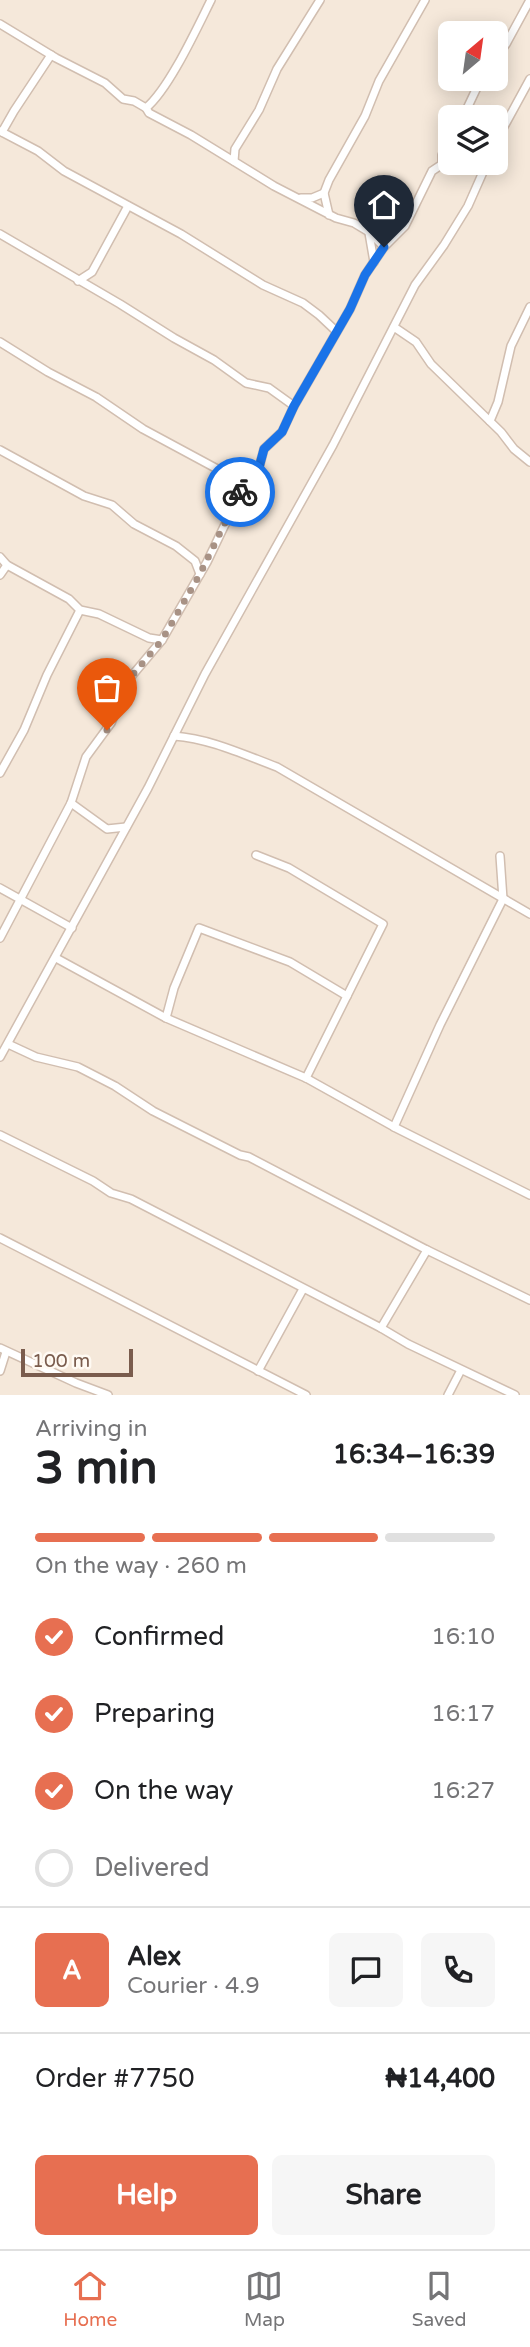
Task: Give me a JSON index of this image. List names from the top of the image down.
{
  "scale_bar": "100 m",
  "north": "top right",
  "page": {
    "scale": "100 m",
    "heading": ["3 min", "Arriving in", "16:34–16:39"],
    "panel": [
      "Alex",
      "Courier · 4.9",
      "Order #7750",
      "₦14,400"
    ],
    "bar": "On the way · 260 m",
    "list": [
      ["Confirmed", "16:10"],
      ["Preparing", "16:17"],
      ["On the way", "16:27"],
      "Delivered"
    ],
    "round": "A",
    "buttons": ["Help", "Share"],
    "tabs": ["Home", "Map", "Saved"]
  }
}
